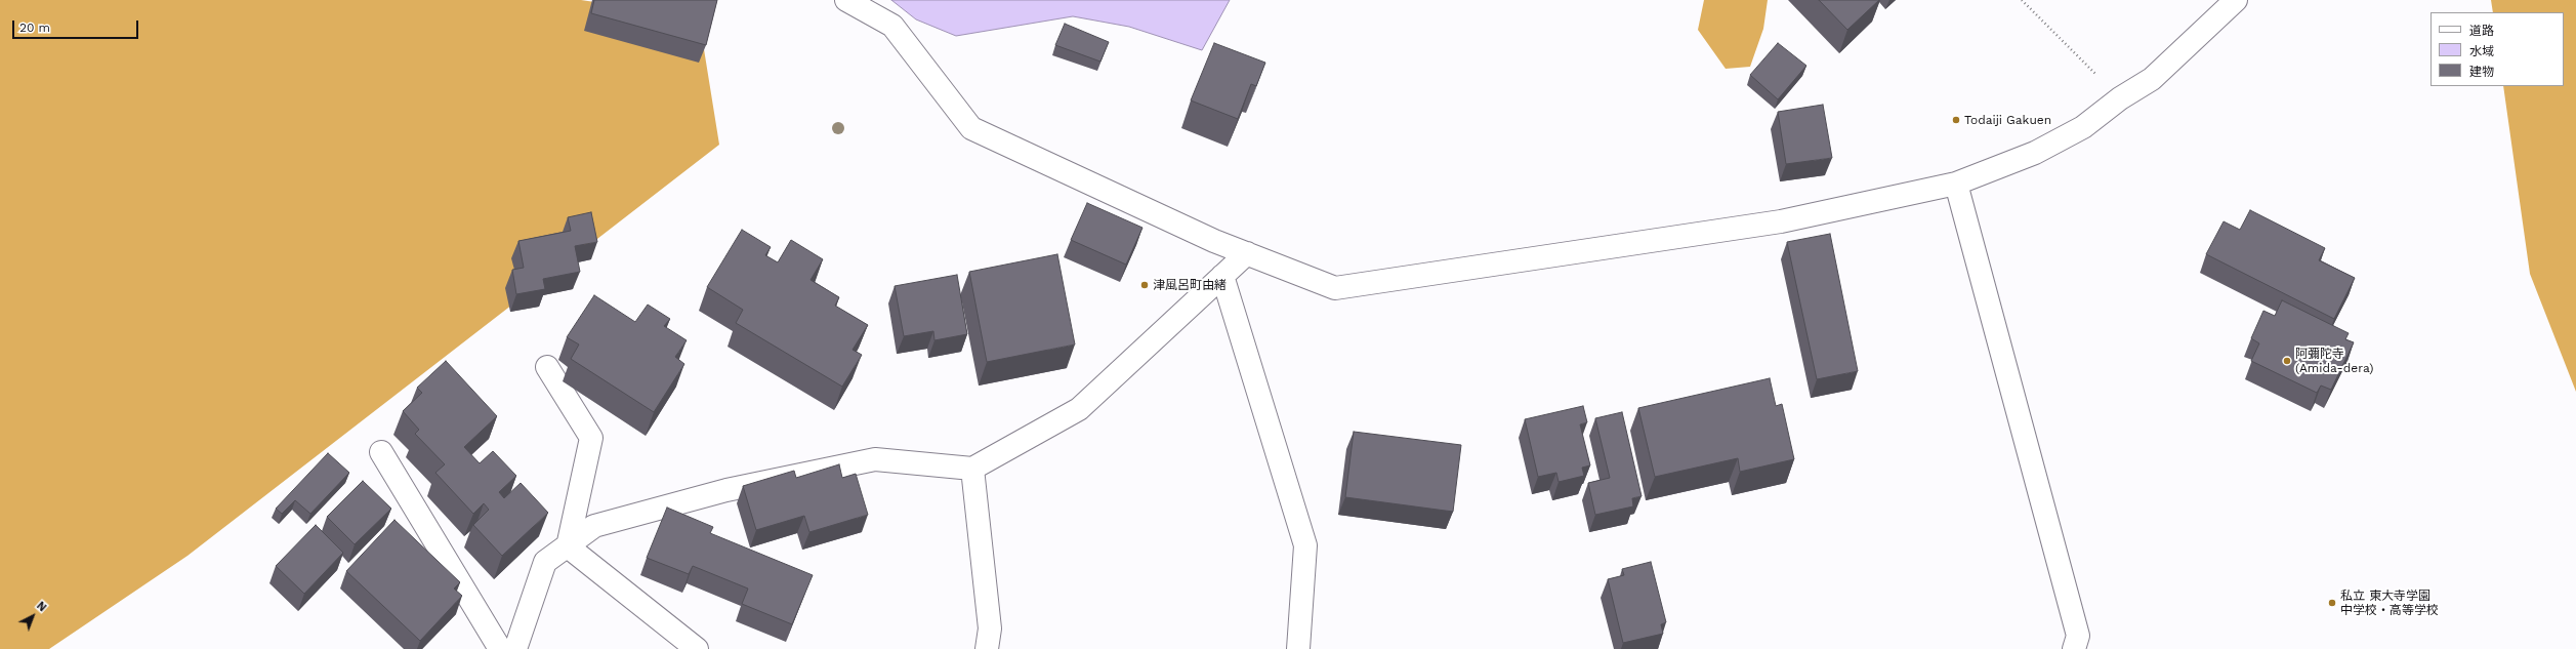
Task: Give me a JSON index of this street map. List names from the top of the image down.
{
  "places": [
    "Todaiji Gakuen",
    "津風呂町由緒",
    "阿彌陀寺 (Amida-dera)",
    "私立 東大寺学園 中学校・高等学校"
  ],
  "legend": ["道路", "水域", "建物"],
  "scale_bar": "20 m",
  "north": "top right"
}
